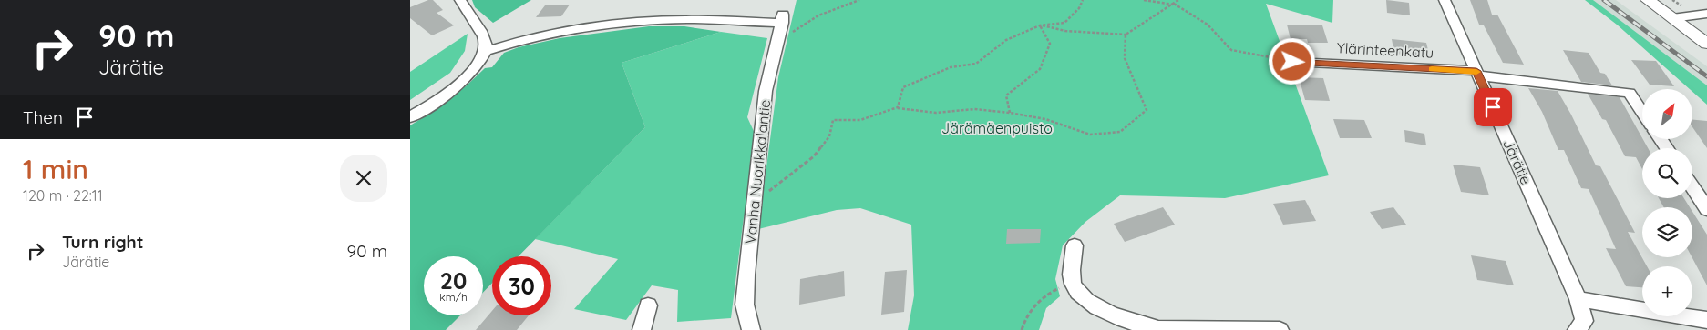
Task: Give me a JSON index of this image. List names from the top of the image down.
{
  "streets": {
    "street": ["Ylärinteenkatu", "Järätie", "Vanha Nuorikkalantie"]
  },
  "crossings": [
    ["Ylärinteenkatu", "Järätie"]
  ],
  "parks": ["Järämäenpuisto"],
  "north": "top right",
  "page": {
    "turn": ["90 m", "Järätie"],
    "map_buttons": "+",
    "then": "Then",
    "heading": ["1 min", "120 m · 22:11"],
    "list": [
      {
        "name": "Turn right",
        "note": "Järätie",
        "value": "90 m"
      }
    ],
    "speed": "20 km/h",
    "limit": "30"
  }
}
